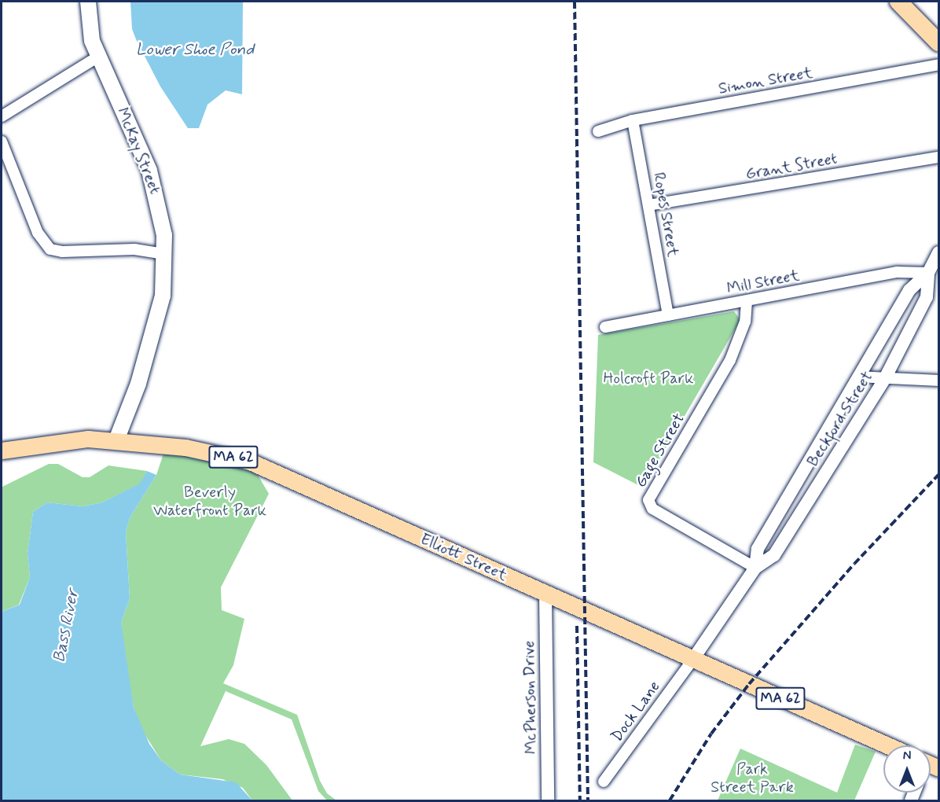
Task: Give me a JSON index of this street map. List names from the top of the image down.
{
  "streets": {
    "main road": ["McKay Street", "MA 62", "Elliott Street"],
    "street": [
      "Simon Street",
      "Grant Street",
      "Ropes Street",
      "Mill Street",
      "Beckford Street",
      "Gage Street",
      "McPherson Drive",
      "Dock Lane"
    ]
  },
  "crossings": [
    ["Simon Street", "Ropes Street"],
    ["McKay Street", "Elliott Street"],
    ["Grant Street", "Ropes Street"],
    ["Ropes Street", "Mill Street"],
    ["Mill Street", "Beckford Street"],
    ["Mill Street", "Gage Street"],
    ["Beckford Street", "Gage Street"],
    ["Beckford Street", "Elliott Street"],
    ["Beckford Street", "Dock Lane"],
    ["Elliott Street", "McPherson Drive"],
    ["Elliott Street", "Dock Lane"]
  ],
  "water": ["Lower Shoe Pond", "Bass River"],
  "parks": ["Holcroft Park", "Beverly Waterfront Park", "Park Street Park"],
  "north": "top"
}
